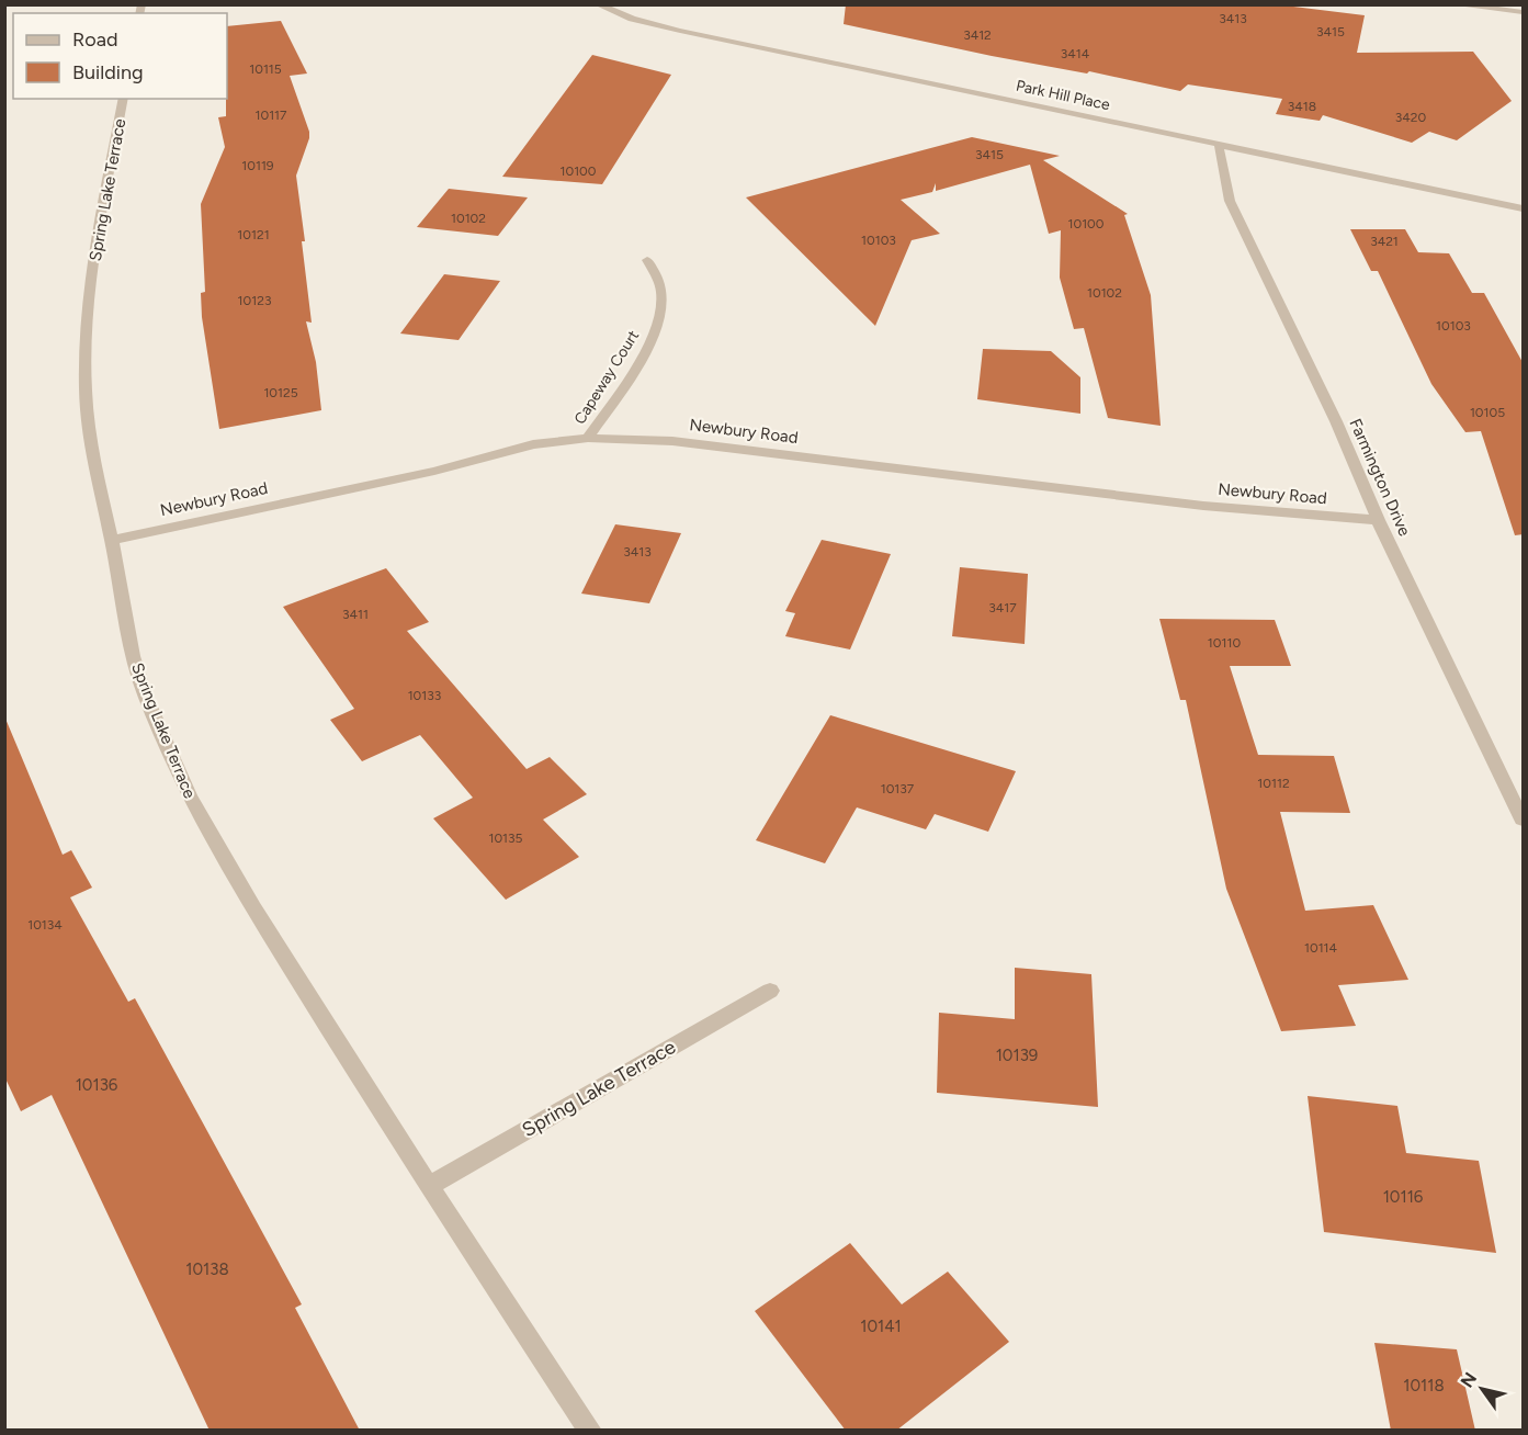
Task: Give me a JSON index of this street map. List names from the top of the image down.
{
  "streets": {
    "street": [
      "Park Hill Place",
      "Spring Lake Terrace",
      "Capeway Court",
      "Newbury Road",
      "Farmington Drive"
    ]
  },
  "crossings": [
    ["Park Hill Place", "Farmington Drive"],
    ["Spring Lake Terrace", "Newbury Road"],
    ["Capeway Court", "Newbury Road"],
    ["Newbury Road", "Farmington Drive"]
  ],
  "house_numbers": [
    "3413",
    "3415",
    "3412",
    "3414",
    "10115",
    "3418",
    "10117",
    "3420",
    "3415",
    "10119",
    "10100",
    "10102",
    "10100",
    "10121",
    "10103",
    "3421",
    "10102",
    "10123",
    "10103",
    "10125",
    "10105",
    "3413",
    "3417",
    "3411",
    "10110",
    "10133",
    "10112",
    "10137",
    "10135",
    "10134",
    "10114",
    "10139",
    "10136",
    "10116",
    "10138",
    "10141",
    "10118"
  ],
  "legend": ["Road", "Building"],
  "north": "top left"
}
